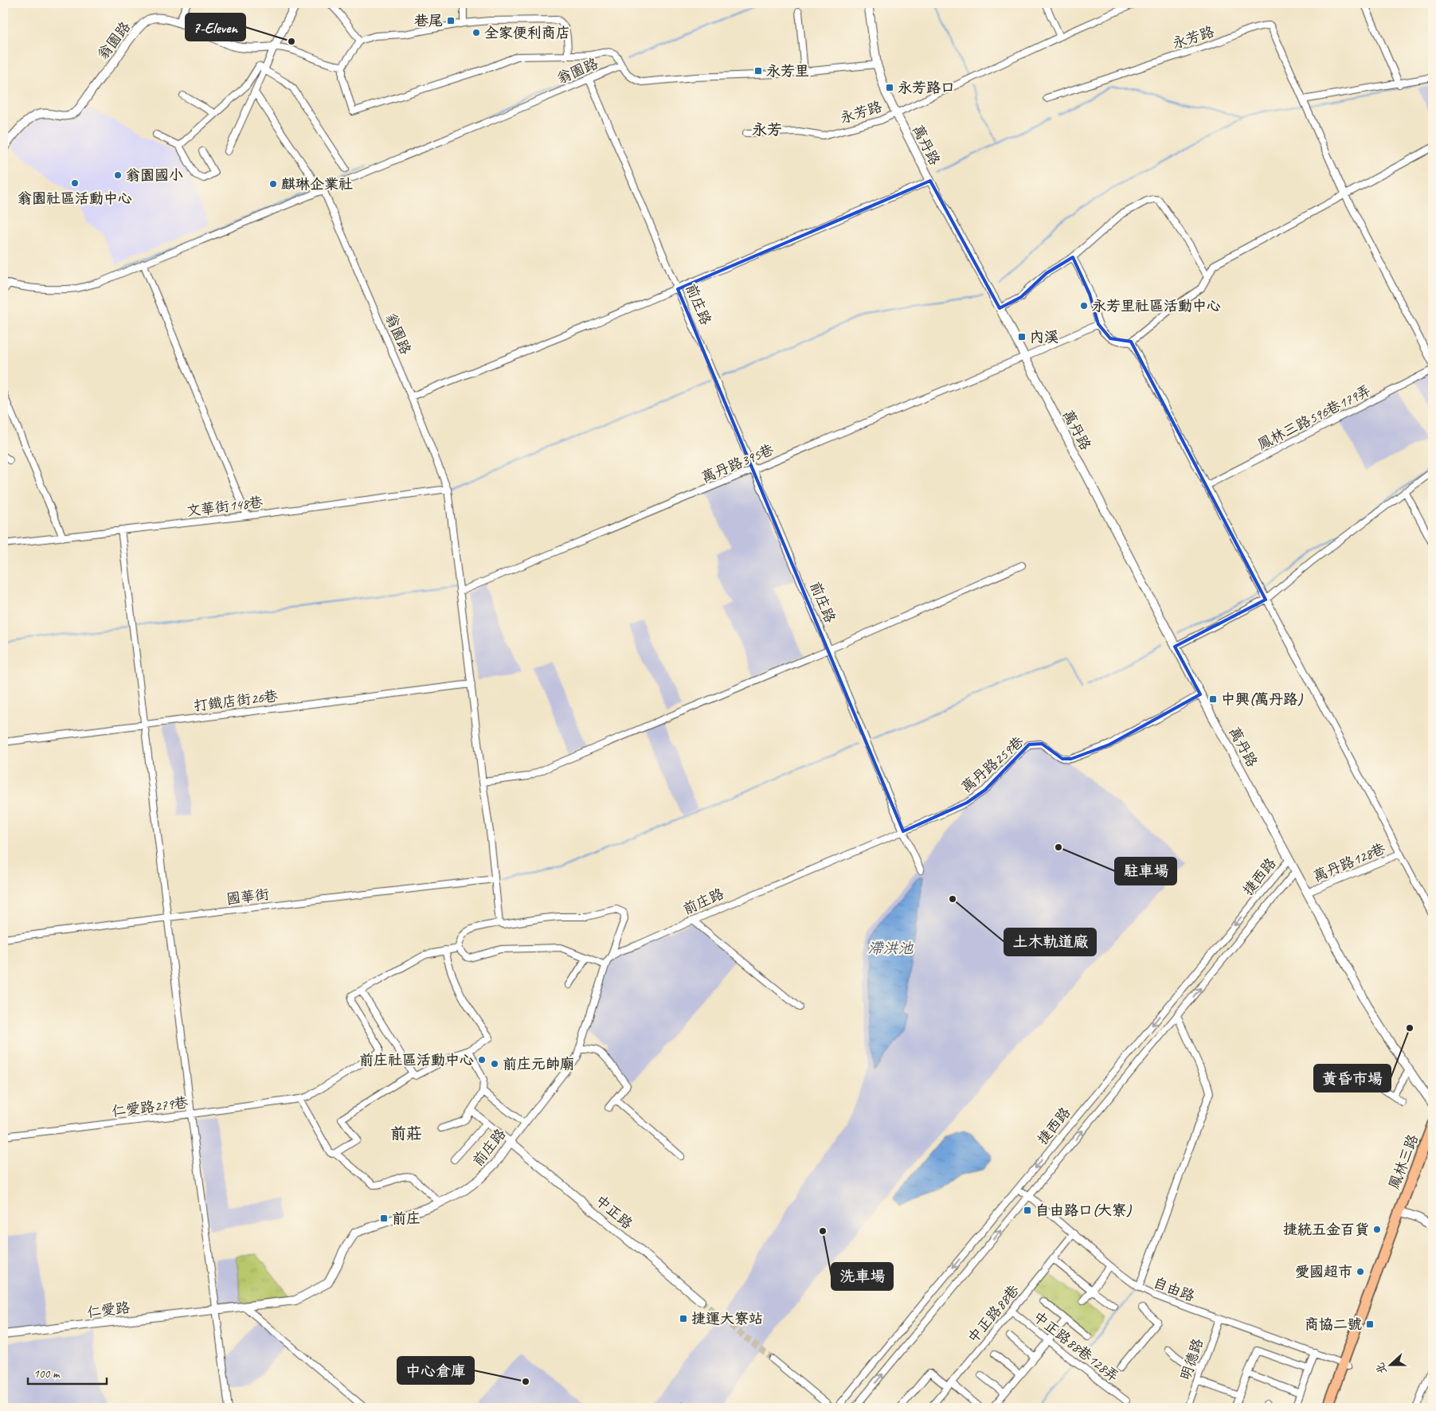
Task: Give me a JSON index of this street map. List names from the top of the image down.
{
  "streets": {
    "main road": ["鳳林三路"],
    "street": [
      "永芳路",
      "翁園路",
      "萬丹路",
      "前庄路",
      "鳳林三路596巷179弄",
      "萬丹路395巷",
      "文華街148巷",
      "打鐵店街26巷",
      "萬丹路259巷",
      "萬丹路128巷",
      "捷西路",
      "國華街",
      "仁愛路279巷",
      "中正路",
      "自由路",
      "仁愛路",
      "中正路88巷",
      "中正路88巷128弄",
      "明德路"
    ]
  },
  "crossings": [
    ["永芳路", "萬丹路"],
    ["翁園路", "前庄路"],
    ["翁園路", "萬丹路395巷"],
    ["翁園路", "文華街148巷"],
    ["翁園路", "打鐵店街26巷"],
    ["翁園路", "國華街"],
    ["萬丹路", "萬丹路395巷"],
    ["萬丹路", "萬丹路259巷"],
    ["萬丹路", "捷西路"],
    ["前庄路", "萬丹路395巷"],
    ["前庄路", "萬丹路259巷"],
    ["前庄路", "中正路"],
    ["前庄路", "仁愛路"],
    ["捷西路", "自由路"],
    ["自由路", "中正路88巷"],
    ["自由路", "明德路"],
    ["中正路88巷", "中正路88巷128弄"]
  ],
  "districts": ["永芳", "前莊"],
  "water": ["滯洪池"],
  "places": {
    "transit": [
      "巷尾",
      "永芳里",
      "永芳路口",
      "內溪",
      "中興(萬丹路)",
      "自由路口(大寮)",
      "前庄",
      "捷運大寮站",
      "商協二號"
    ],
    "other": [
      "全家便利商店",
      "7-Eleven",
      "翁園國小",
      "翁園社區活動中心",
      "麒琳企業社",
      "永芳里社區活動中心",
      "駐車場",
      "土木軌道廠",
      "黃昏市場",
      "前庄社區活動中心",
      "前庄元帥廟",
      "捷統五金百貨",
      "洗車場",
      "愛國超市",
      "中心倉庫"
    ]
  },
  "scale_bar": "100 m",
  "north": "left"
}
